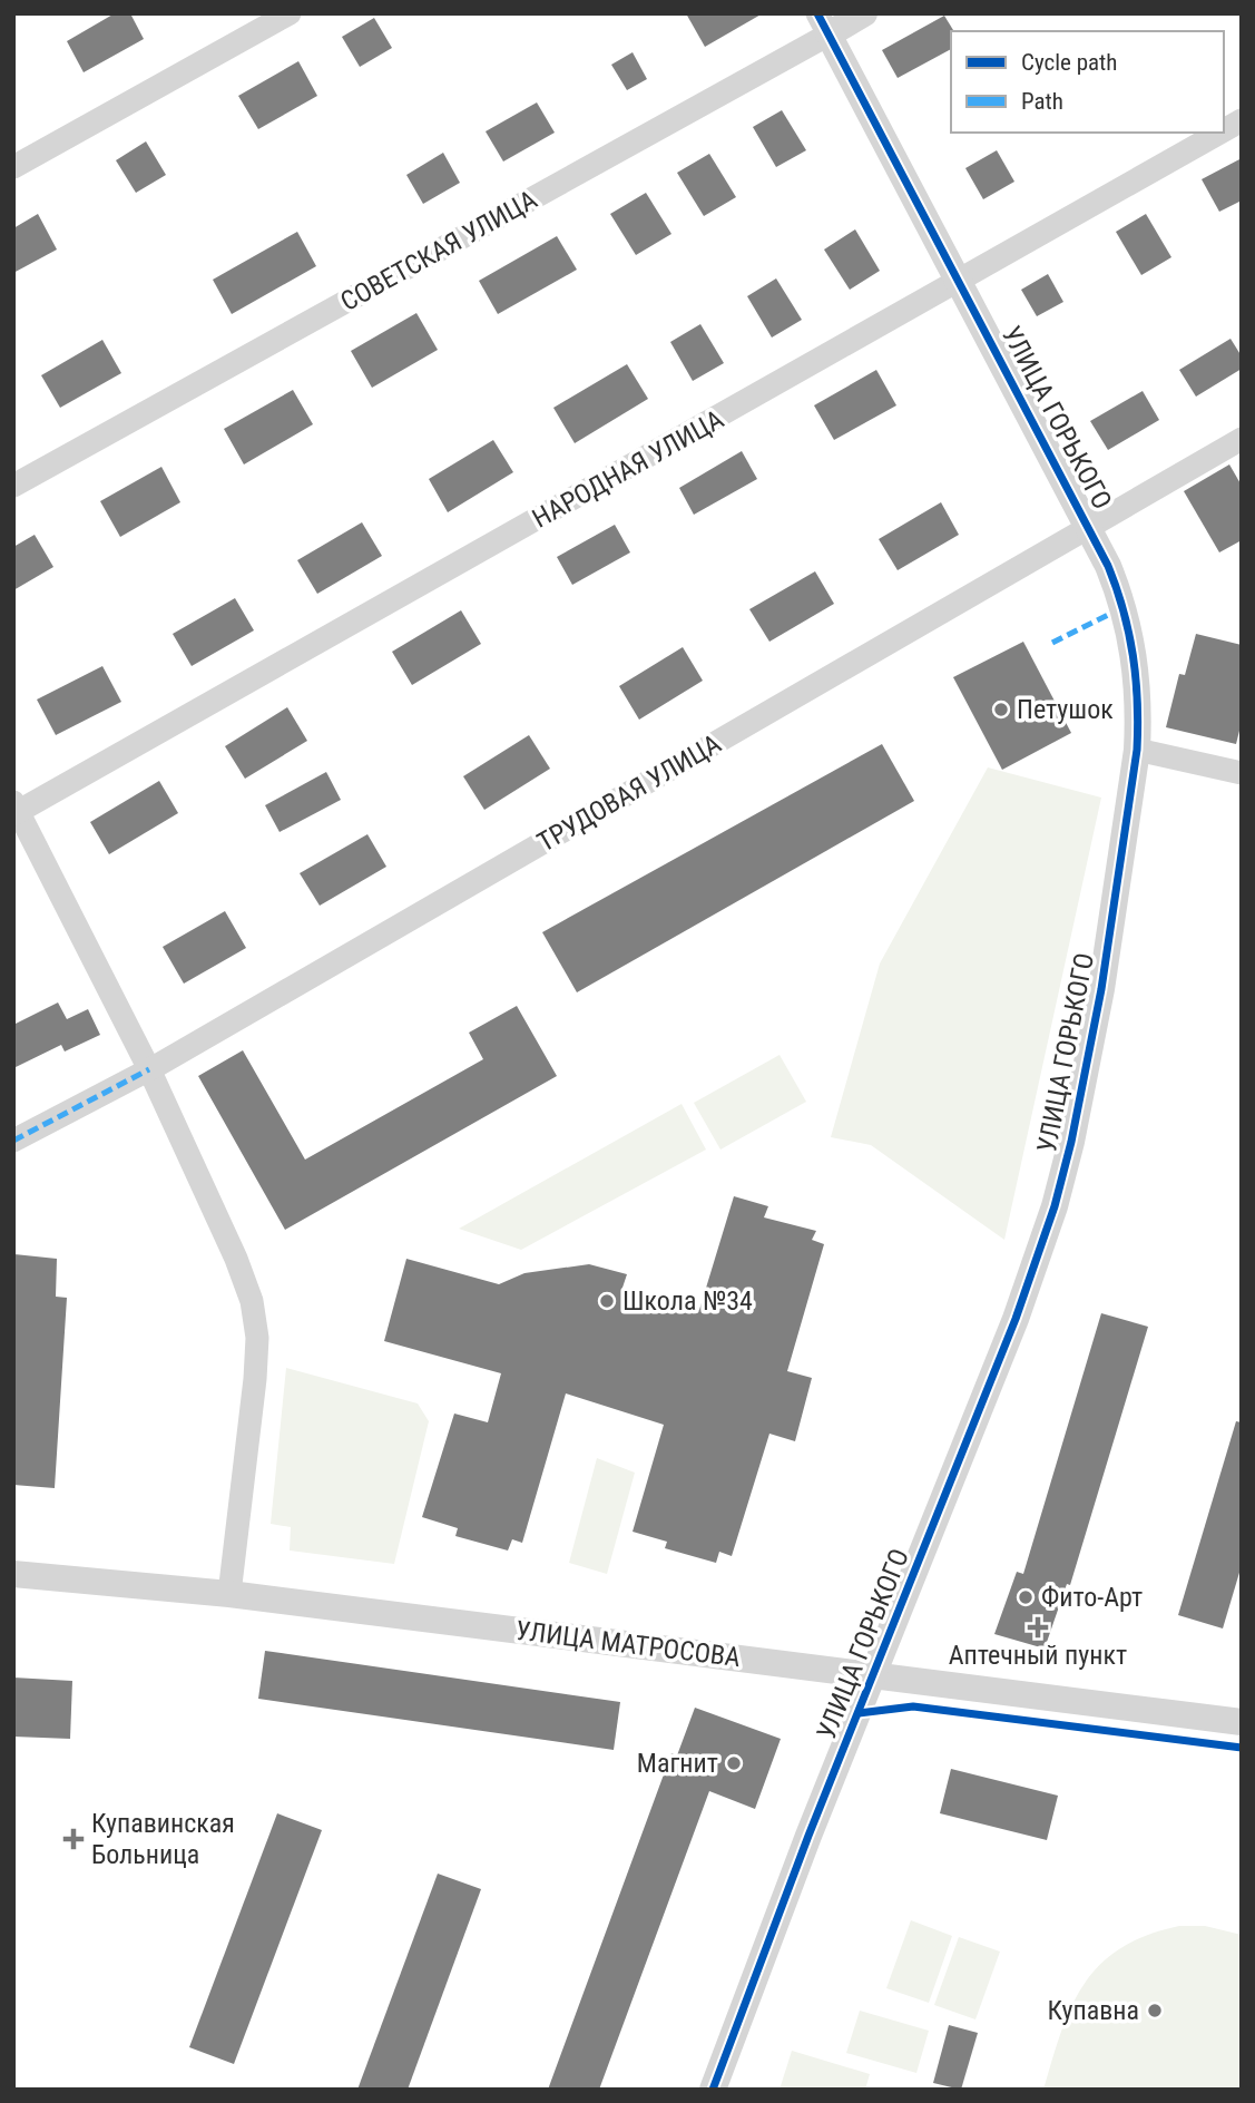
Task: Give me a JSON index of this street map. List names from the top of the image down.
{
  "streets": {
    "street": [
      "СОВЕТСКАЯ УЛИЦА",
      "УЛИЦА ГОРЬКОГО",
      "НАРОДНАЯ УЛИЦА",
      "ТРУДОВАЯ УЛИЦА",
      "УЛИЦА МАТРОСОВА"
    ]
  },
  "crossings": [
    ["СОВЕТСКАЯ УЛИЦА", "УЛИЦА ГОРЬКОГО"],
    ["УЛИЦА ГОРЬКОГО", "НАРОДНАЯ УЛИЦА"],
    ["УЛИЦА ГОРЬКОГО", "ТРУДОВАЯ УЛИЦА"],
    ["УЛИЦА ГОРЬКОГО", "УЛИЦА МАТРОСОВА"]
  ],
  "places": {
    "other": [
      "Петушок",
      "Школа №34",
      "Фито-Арт",
      "Магнит",
      "Купавна"
    ],
    "health": ["Аптечный пункт", "Купавинская Больница"]
  },
  "legend": ["Cycle path", "Path"]
}
